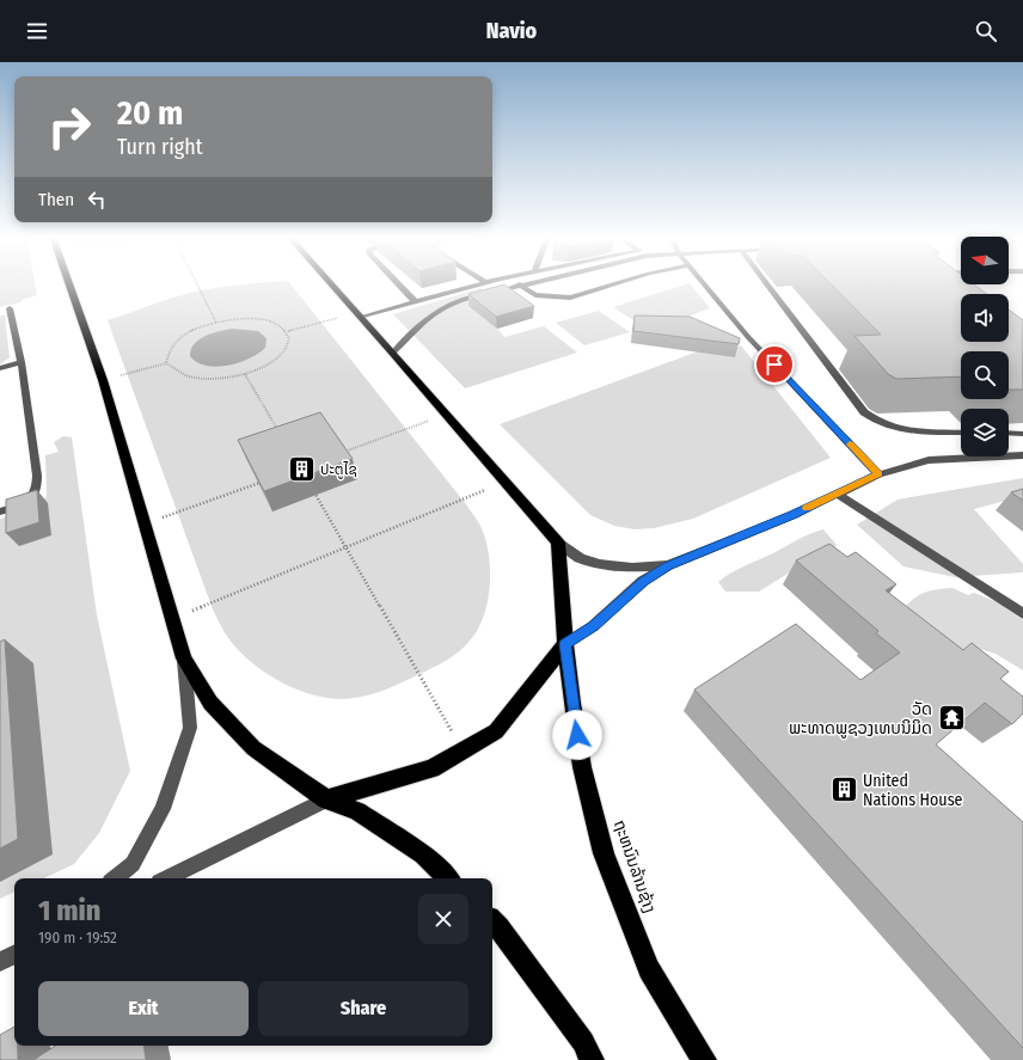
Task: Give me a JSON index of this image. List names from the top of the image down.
{
  "streets": {
    "highway": ["ຖະຫນົນລ້ານຊ້າງ"]
  },
  "places": {
    "building": ["ປະຕູໄຊ", "United Nations House"],
    "temple": ["ວັດ ພະທາດພູຊວງເທບນິມິດ"]
  },
  "north": "left",
  "page": {
    "header": "Navio",
    "turn": ["20 m", "Turn right"],
    "then": "Then",
    "heading": ["1 min", "190 m · 19:52"],
    "buttons": ["Exit", "Share"]
  }
}
